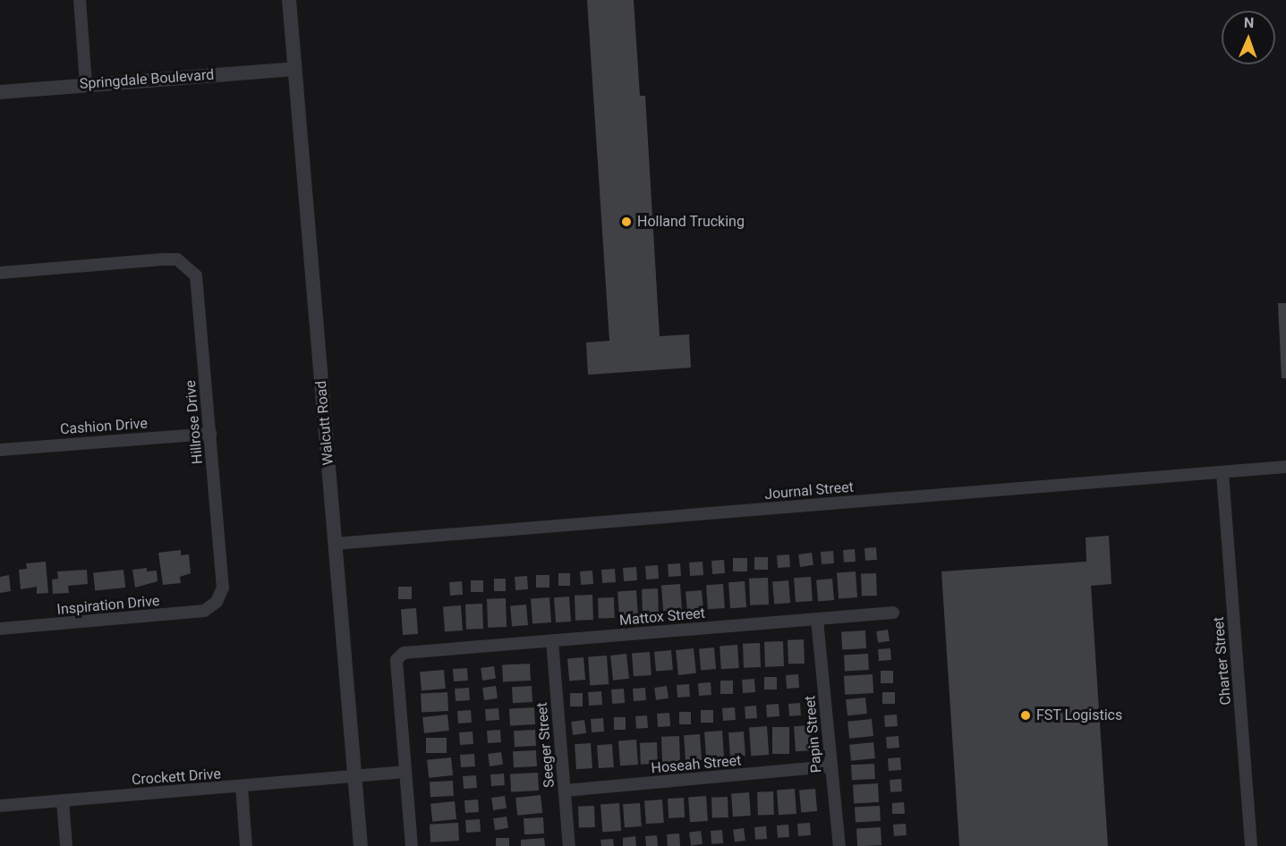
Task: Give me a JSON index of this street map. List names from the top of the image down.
{
  "streets": {
    "street": [
      "Springdale Boulevard",
      "Hillrose Drive",
      "Walcutt Road",
      "Cashion Drive",
      "Journal Street",
      "Inspiration Drive",
      "Mattox Street",
      "Charter Street",
      "Papin Street",
      "Seeger Street",
      "Hoseah Street",
      "Crockett Drive"
    ]
  },
  "crossings": [
    ["Springdale Boulevard", "Walcutt Road"],
    ["Hillrose Drive", "Cashion Drive"],
    ["Hillrose Drive", "Inspiration Drive"],
    ["Walcutt Road", "Journal Street"],
    ["Walcutt Road", "Crockett Drive"],
    ["Journal Street", "Charter Street"],
    ["Mattox Street", "Papin Street"],
    ["Mattox Street", "Seeger Street"],
    ["Mattox Street", "Crockett Drive"],
    ["Papin Street", "Hoseah Street"],
    ["Seeger Street", "Hoseah Street"]
  ],
  "places": ["Holland Trucking", "FST Logistics"],
  "north": "top"
}
